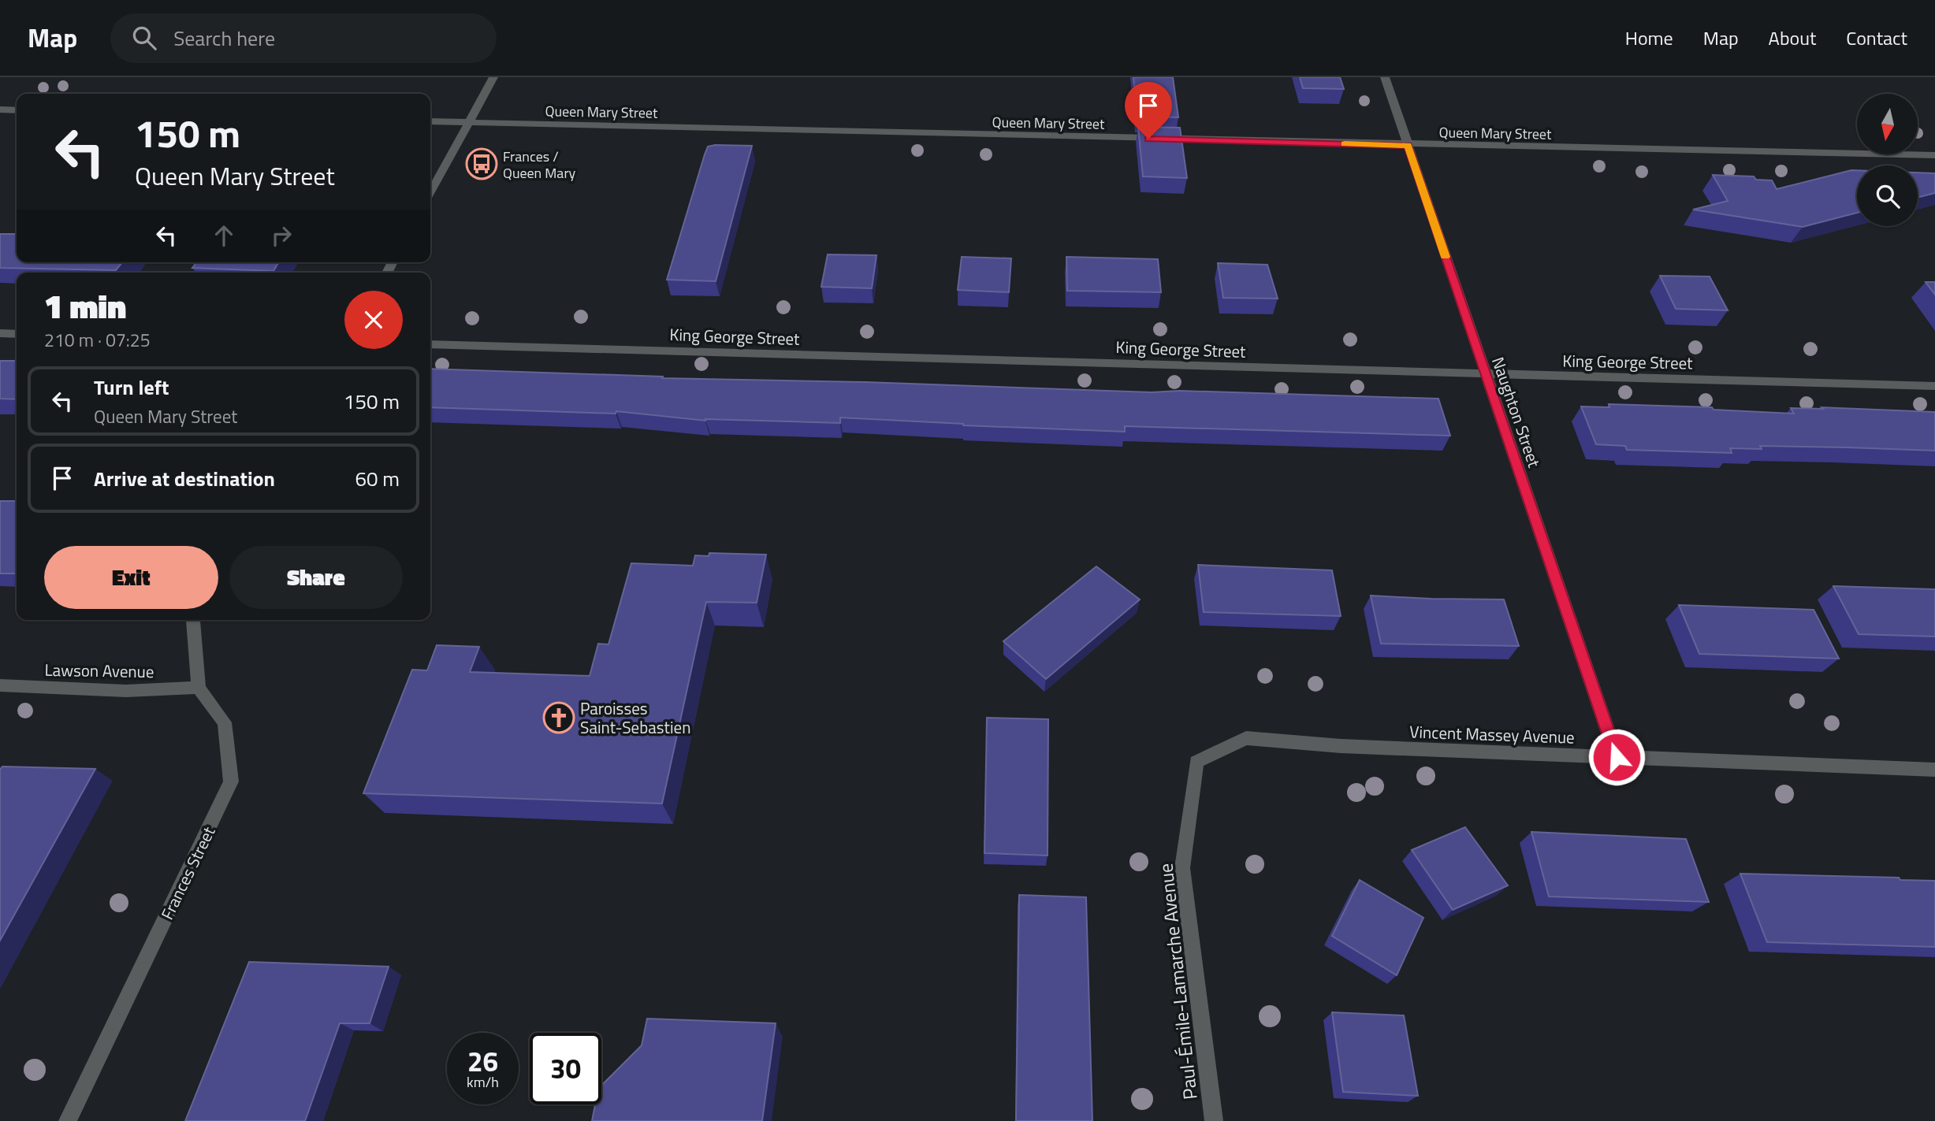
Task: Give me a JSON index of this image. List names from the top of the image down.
{
  "streets": {
    "street": [
      "Queen Mary Street",
      "King George Street",
      "Naughton Street",
      "Lawson Avenue",
      "Vincent Massey Avenue",
      "Frances Street",
      "Paul-Émile-Lamarche Avenue"
    ]
  },
  "crossings": [
    ["Queen Mary Street", "Naughton Street"],
    ["King George Street", "Naughton Street"],
    ["Naughton Street", "Vincent Massey Avenue"],
    ["Lawson Avenue", "Frances Street"],
    ["Vincent Massey Avenue", "Paul-Émile-Lamarche Avenue"]
  ],
  "places": {
    "bus stop": ["Frances / Queen Mary"],
    "church": ["Paroisses Saint-Sebastien"]
  },
  "north": "bottom",
  "page": {
    "header": "Map",
    "search": "Search here",
    "nav": [
      "Home",
      "Map",
      "About",
      "Contact"
    ],
    "turn": ["150 m", "Queen Mary Street"],
    "heading": ["1 min", "210 m · 07:25"],
    "list": [
      {
        "name": "Turn left",
        "note": "Queen Mary Street",
        "value": "150 m"
      },
      {
        "name": "Arrive at destination",
        "value": "60 m"
      }
    ],
    "buttons": ["Exit", "Share"],
    "speed": "26 km/h",
    "limit": "30"
  }
}
